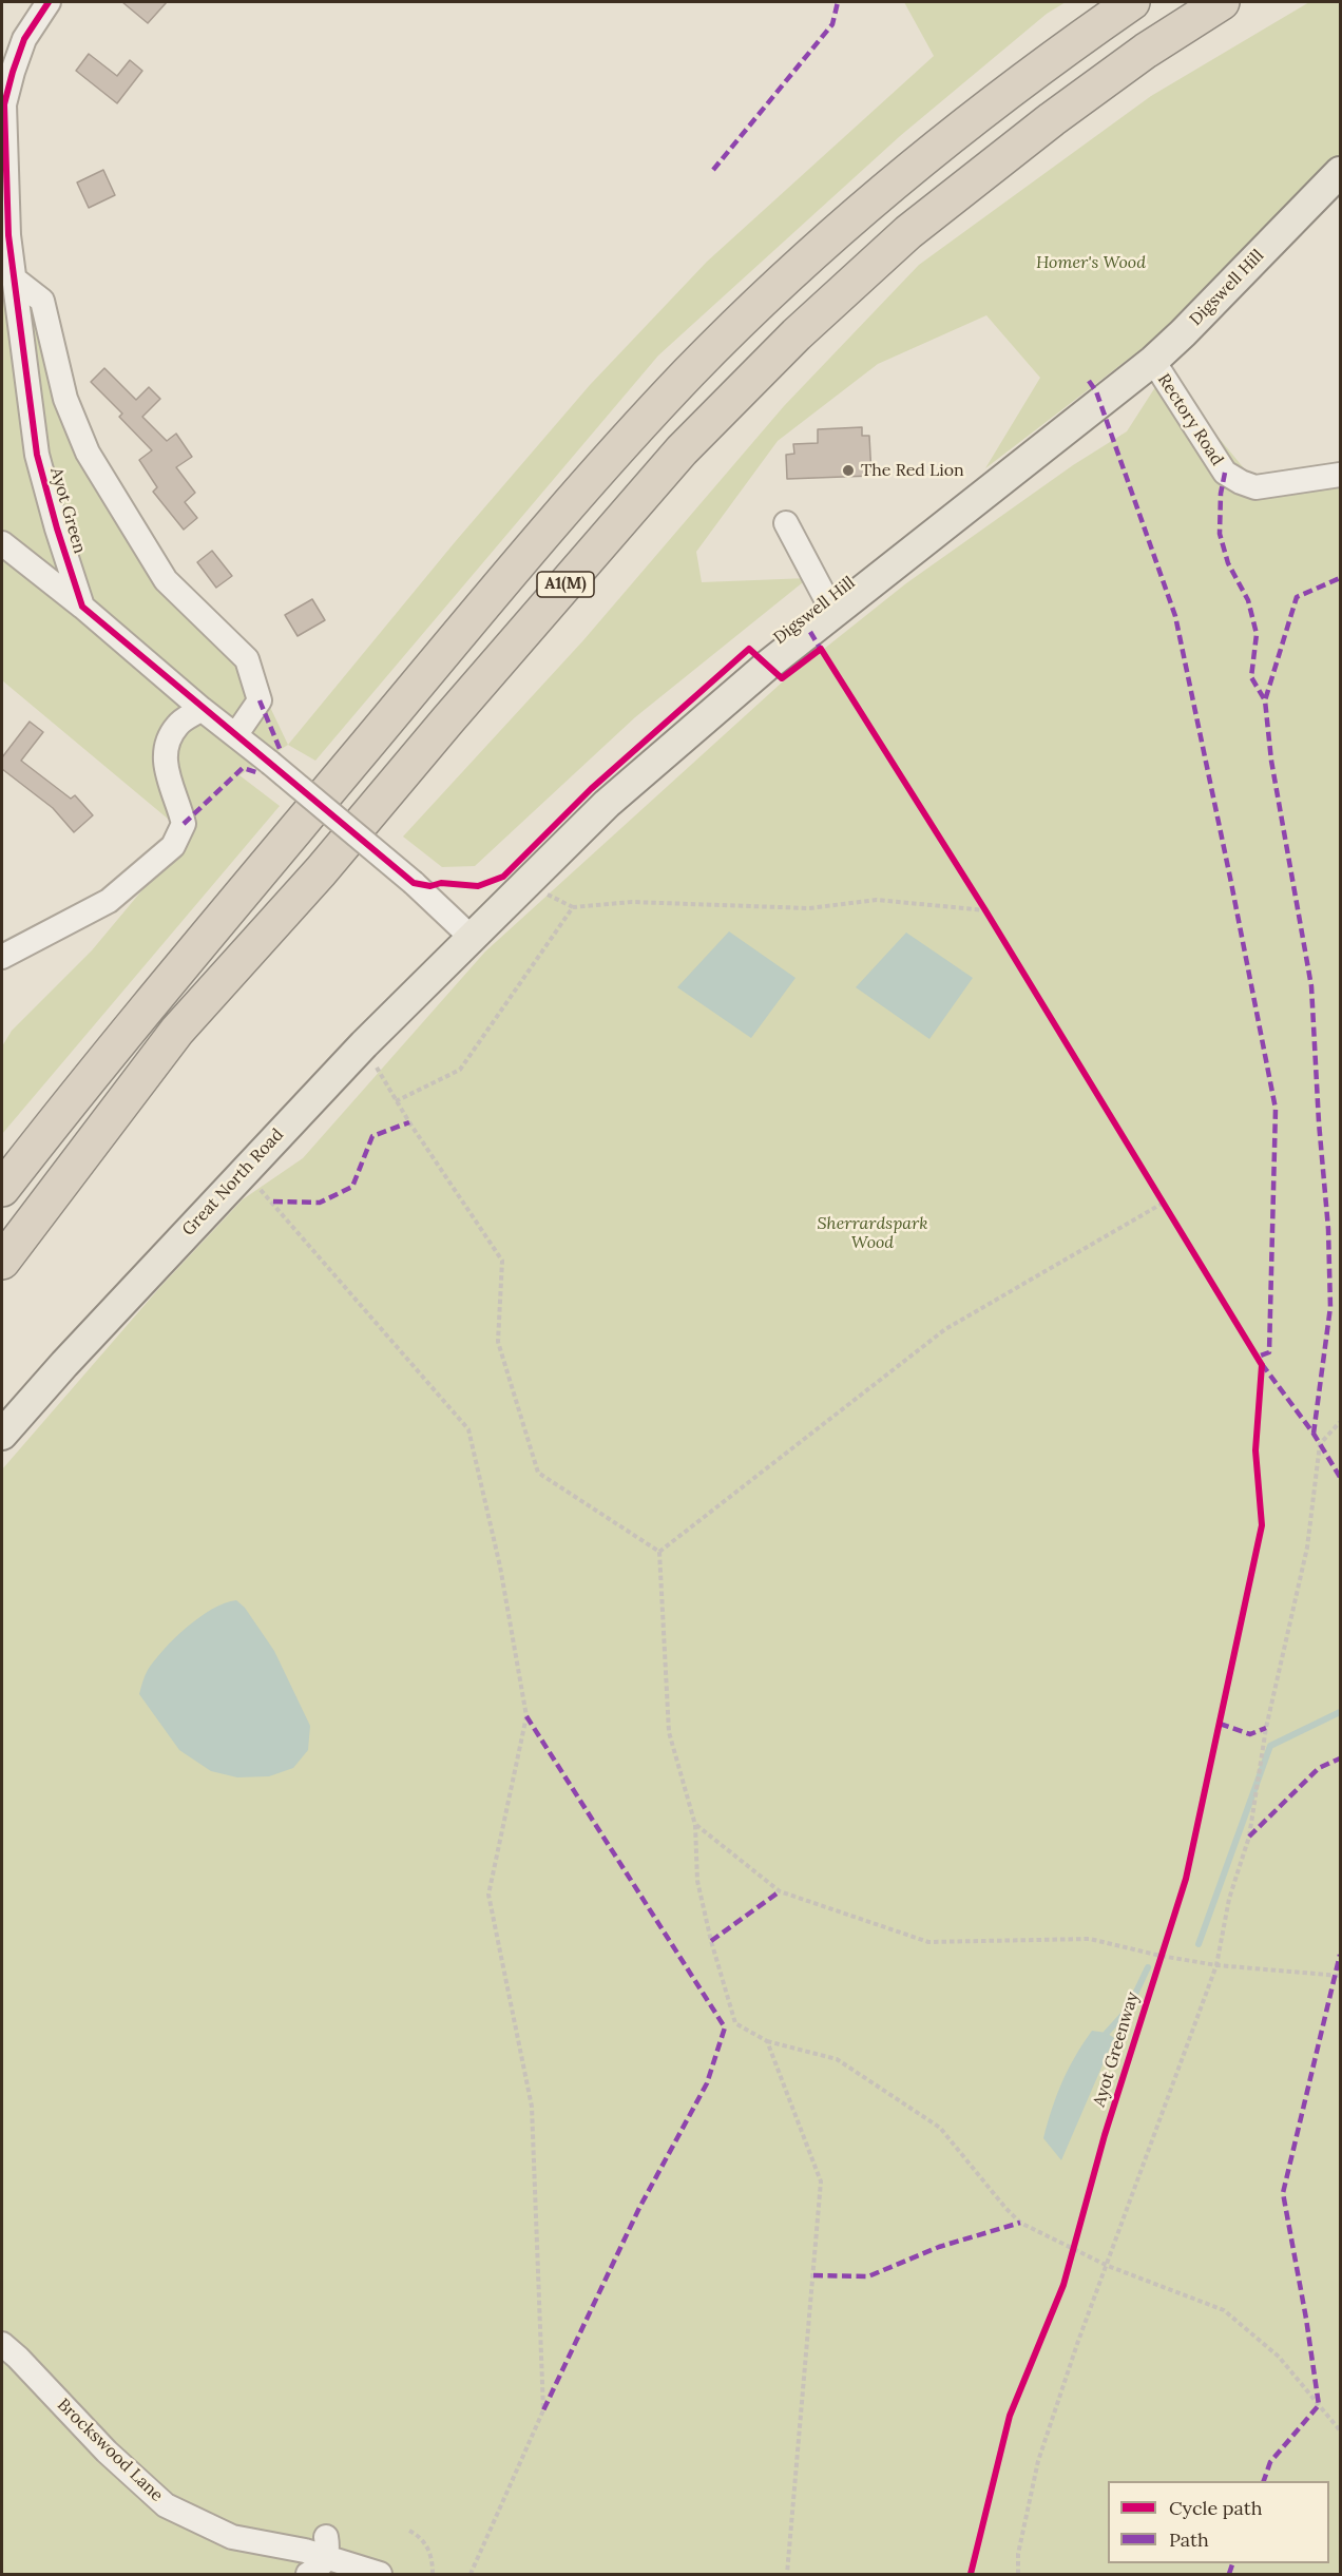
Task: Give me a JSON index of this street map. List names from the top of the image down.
{
  "streets": {
    "highway": ["A1(M)"],
    "main road": ["Digswell Hill", "Great North Road"],
    "street": ["Rectory Road", "Ayot Green", "Brockswood Lane"],
    "cycle path": ["Ayot Greenway"]
  },
  "crossings": [
    ["Digswell Hill", "Rectory Road"],
    ["Digswell Hill", "Great North Road"]
  ],
  "parks": ["Homer's Wood", "Sherrardspark Wood"],
  "places": ["The Red Lion"],
  "legend": ["Cycle path", "Path"]
}
